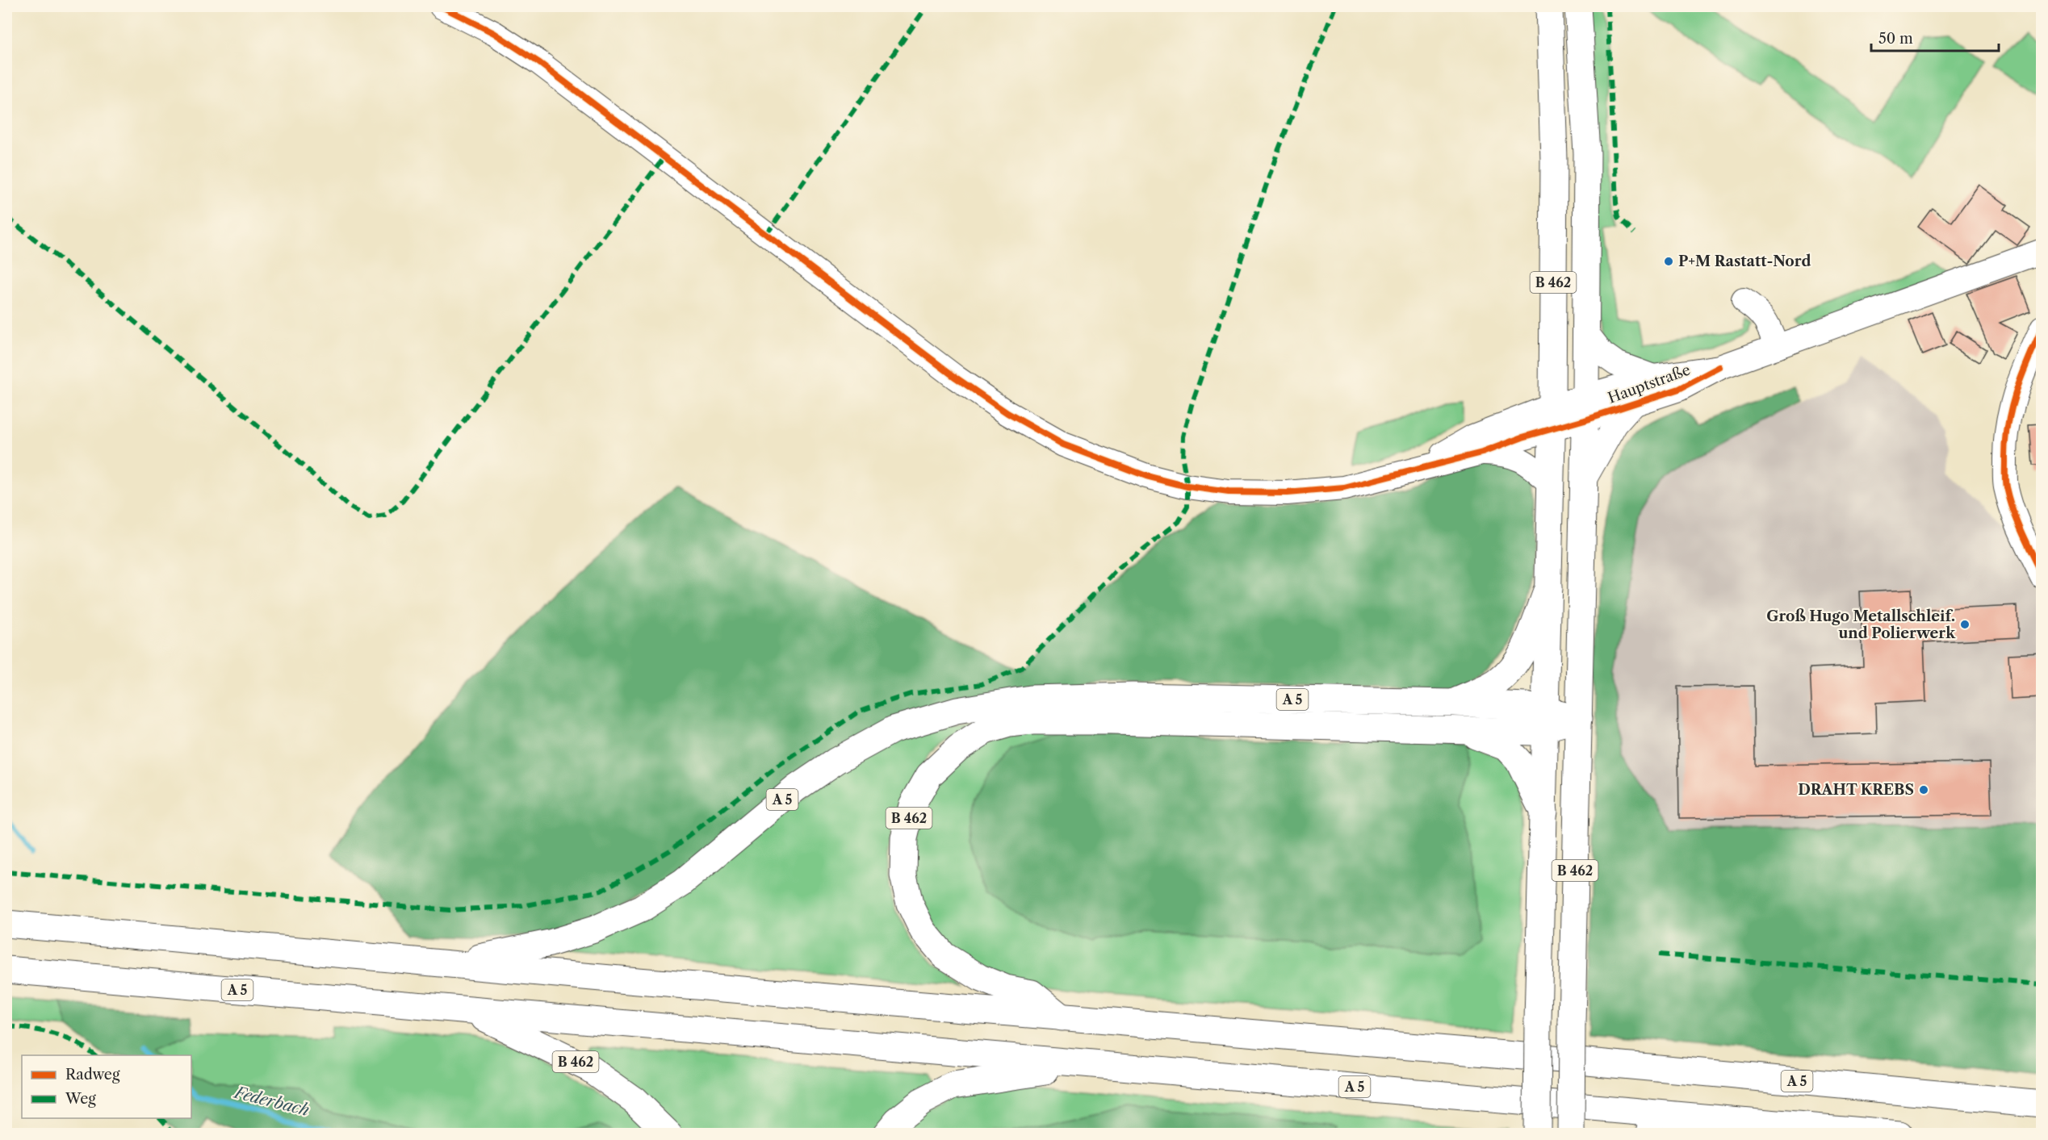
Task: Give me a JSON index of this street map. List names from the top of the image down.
{
  "streets": {
    "main road": ["B 462", "A 5"],
    "street": ["Hauptstraße"]
  },
  "crossings": [
    ["B 462", "Hauptstraße"],
    ["B 462", "A 5"]
  ],
  "water": ["Federbach"],
  "places": ["P+M Rastatt-Nord", "Groß Hugo Metallschleif. und Polierwerk", "DRAHT KREBS"],
  "legend": ["Radweg", "Weg"],
  "scale_bar": "50 m"
}
